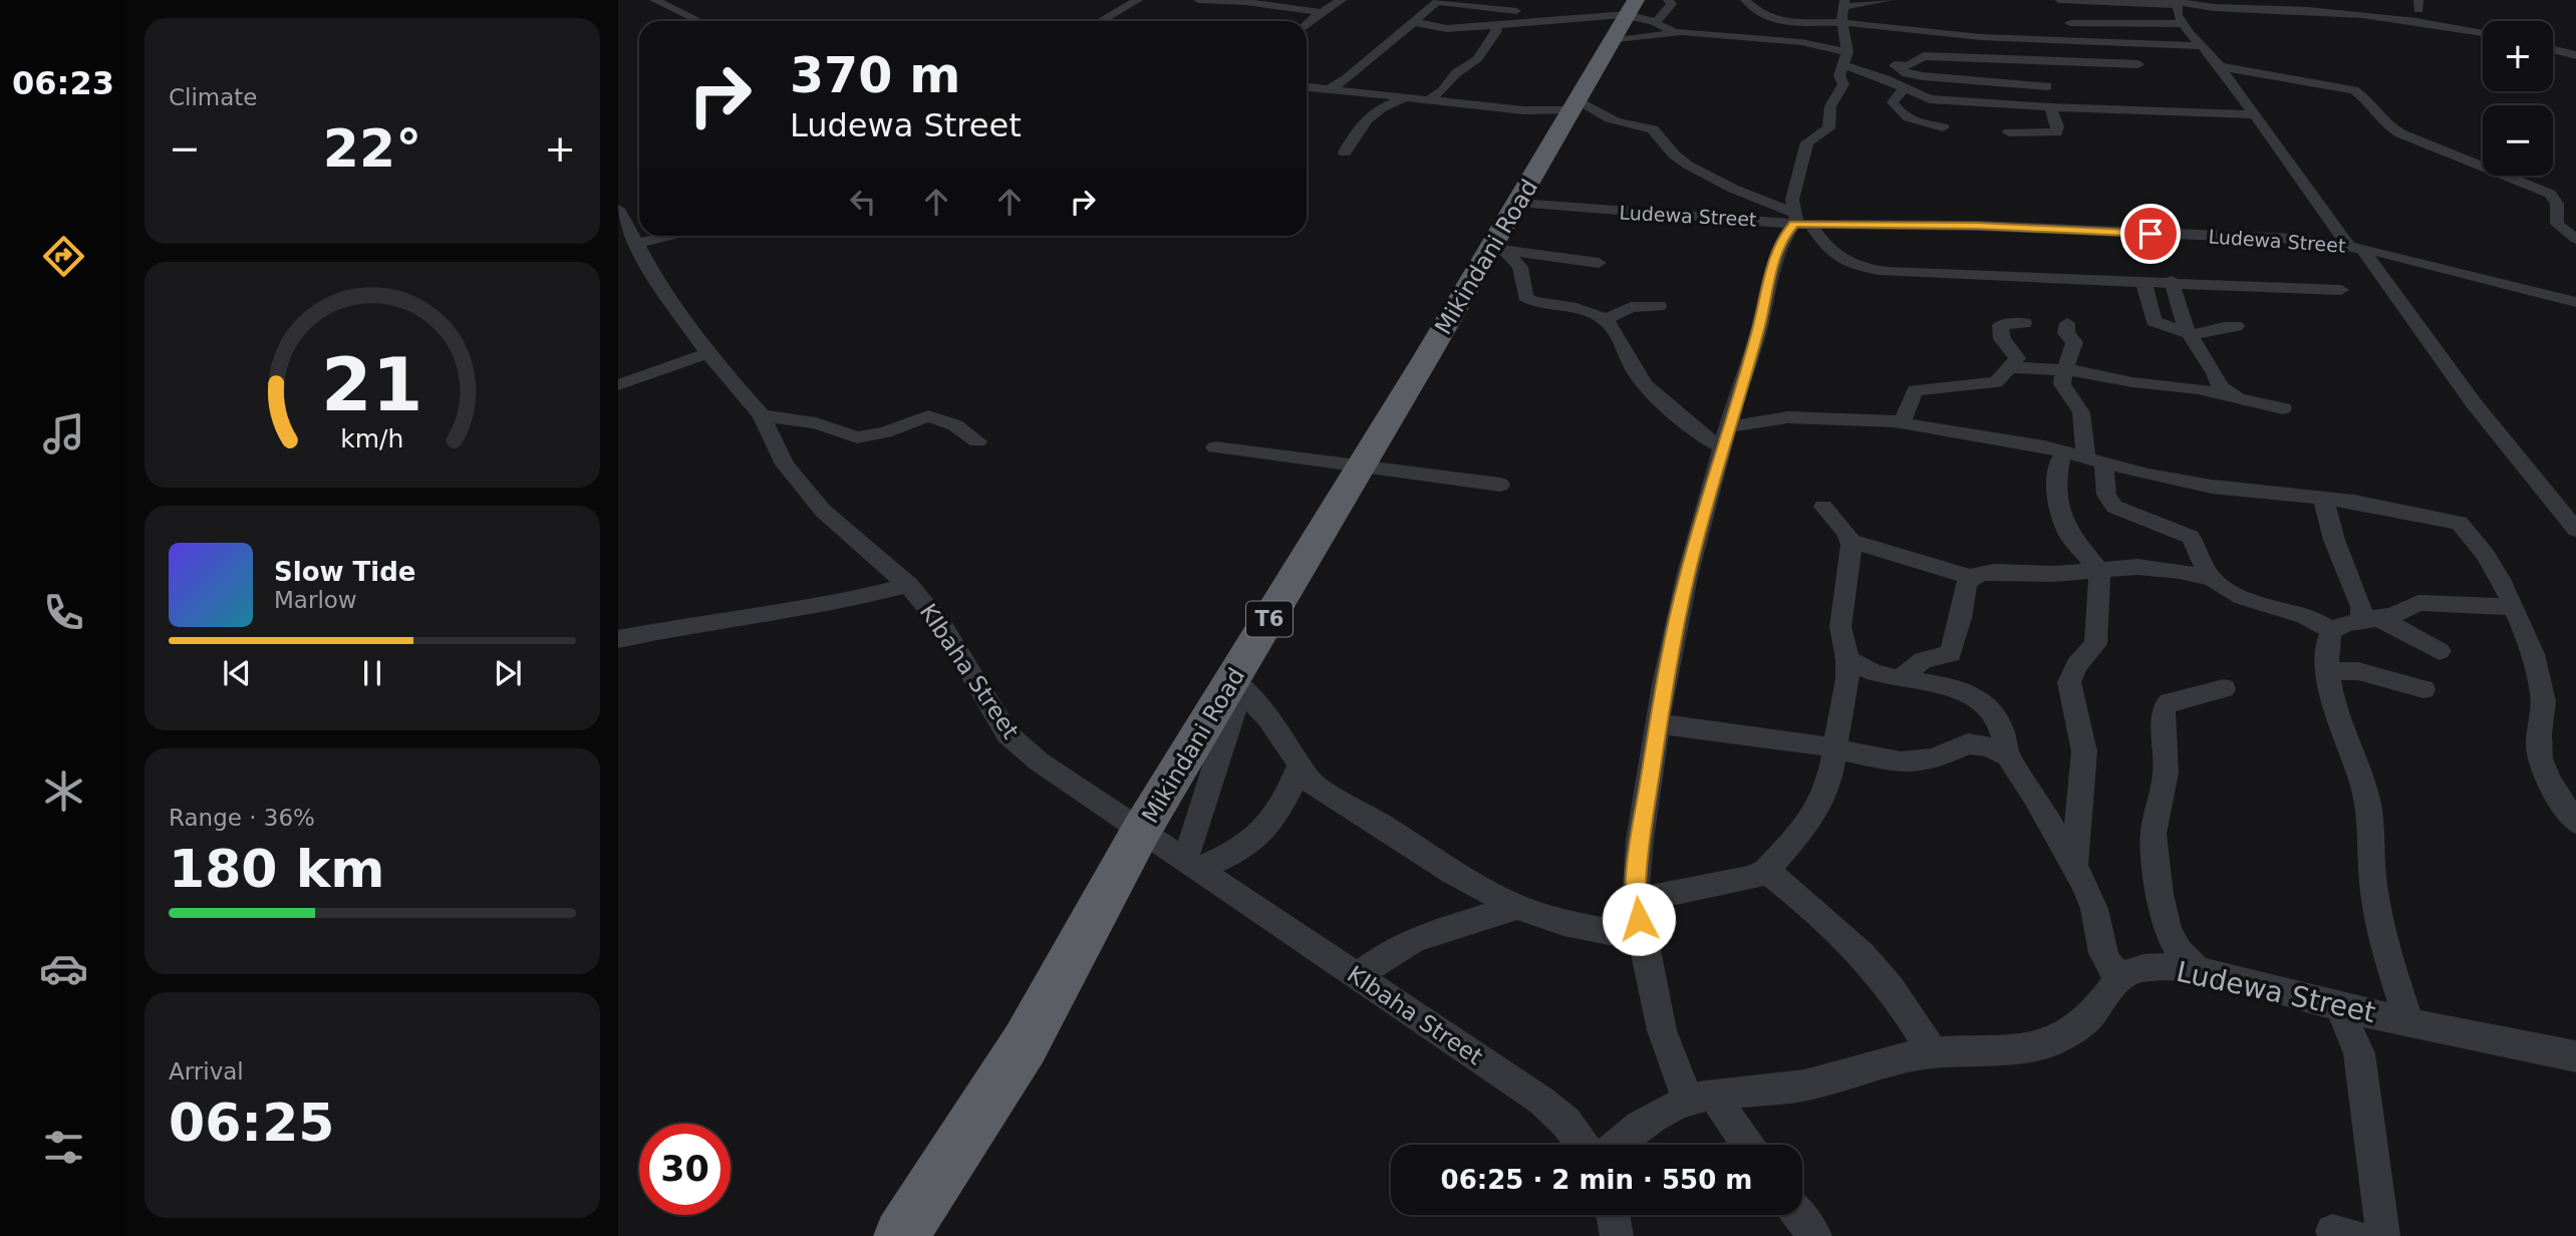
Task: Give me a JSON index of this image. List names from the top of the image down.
{
  "streets": {
    "highway": ["Mikindani Road", "T6"],
    "street": ["Ludewa Street", "KIbaha Street"]
  },
  "crossings": [
    ["Ludewa Street", "Mikindani Road"],
    ["Mikindani Road", "KIbaha Street"]
  ],
  "page": {
    "tabs": "06:23",
    "tile": [
      "Climate",
      ["Range · 36%", "180 km"],
      ["Arrival", "06:25"]
    ],
    "map_buttons": ["+", "−"],
    "turn": ["370 m", "Ludewa Street"],
    "heat": ["−", "22°", "+"],
    "song": ["Slow Tide", "Marlow"],
    "limit": "30",
    "trip": "06:25 · 2 min · 550 m",
    "gauge": ["21", "km/h"]
  }
}
